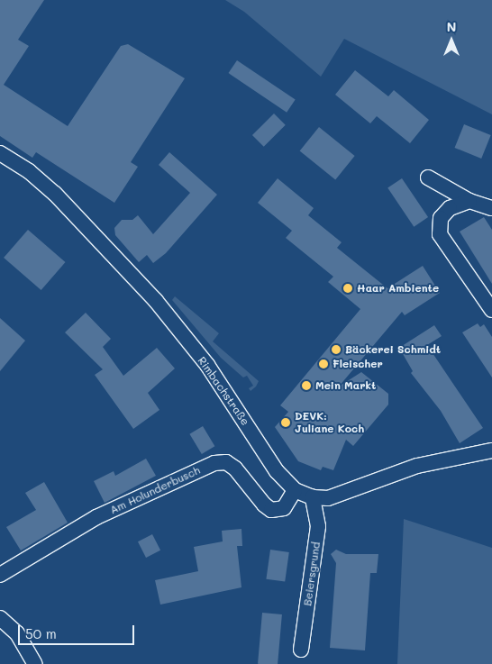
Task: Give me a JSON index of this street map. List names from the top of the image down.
{
  "streets": {
    "street": ["Rimbachstraße", "Am Holunderbusch", "Beiersgrund"]
  },
  "crossings": [
    ["Rimbachstraße", "Am Holunderbusch"],
    ["Rimbachstraße", "Beiersgrund"]
  ],
  "places": [
    "Haar Ambiente",
    "Bäckerei Schmidt",
    "Fleischer",
    "Mein Markt",
    "DEVK: Juliane Koch"
  ],
  "scale_bar": "50 m",
  "north": "top"
}
